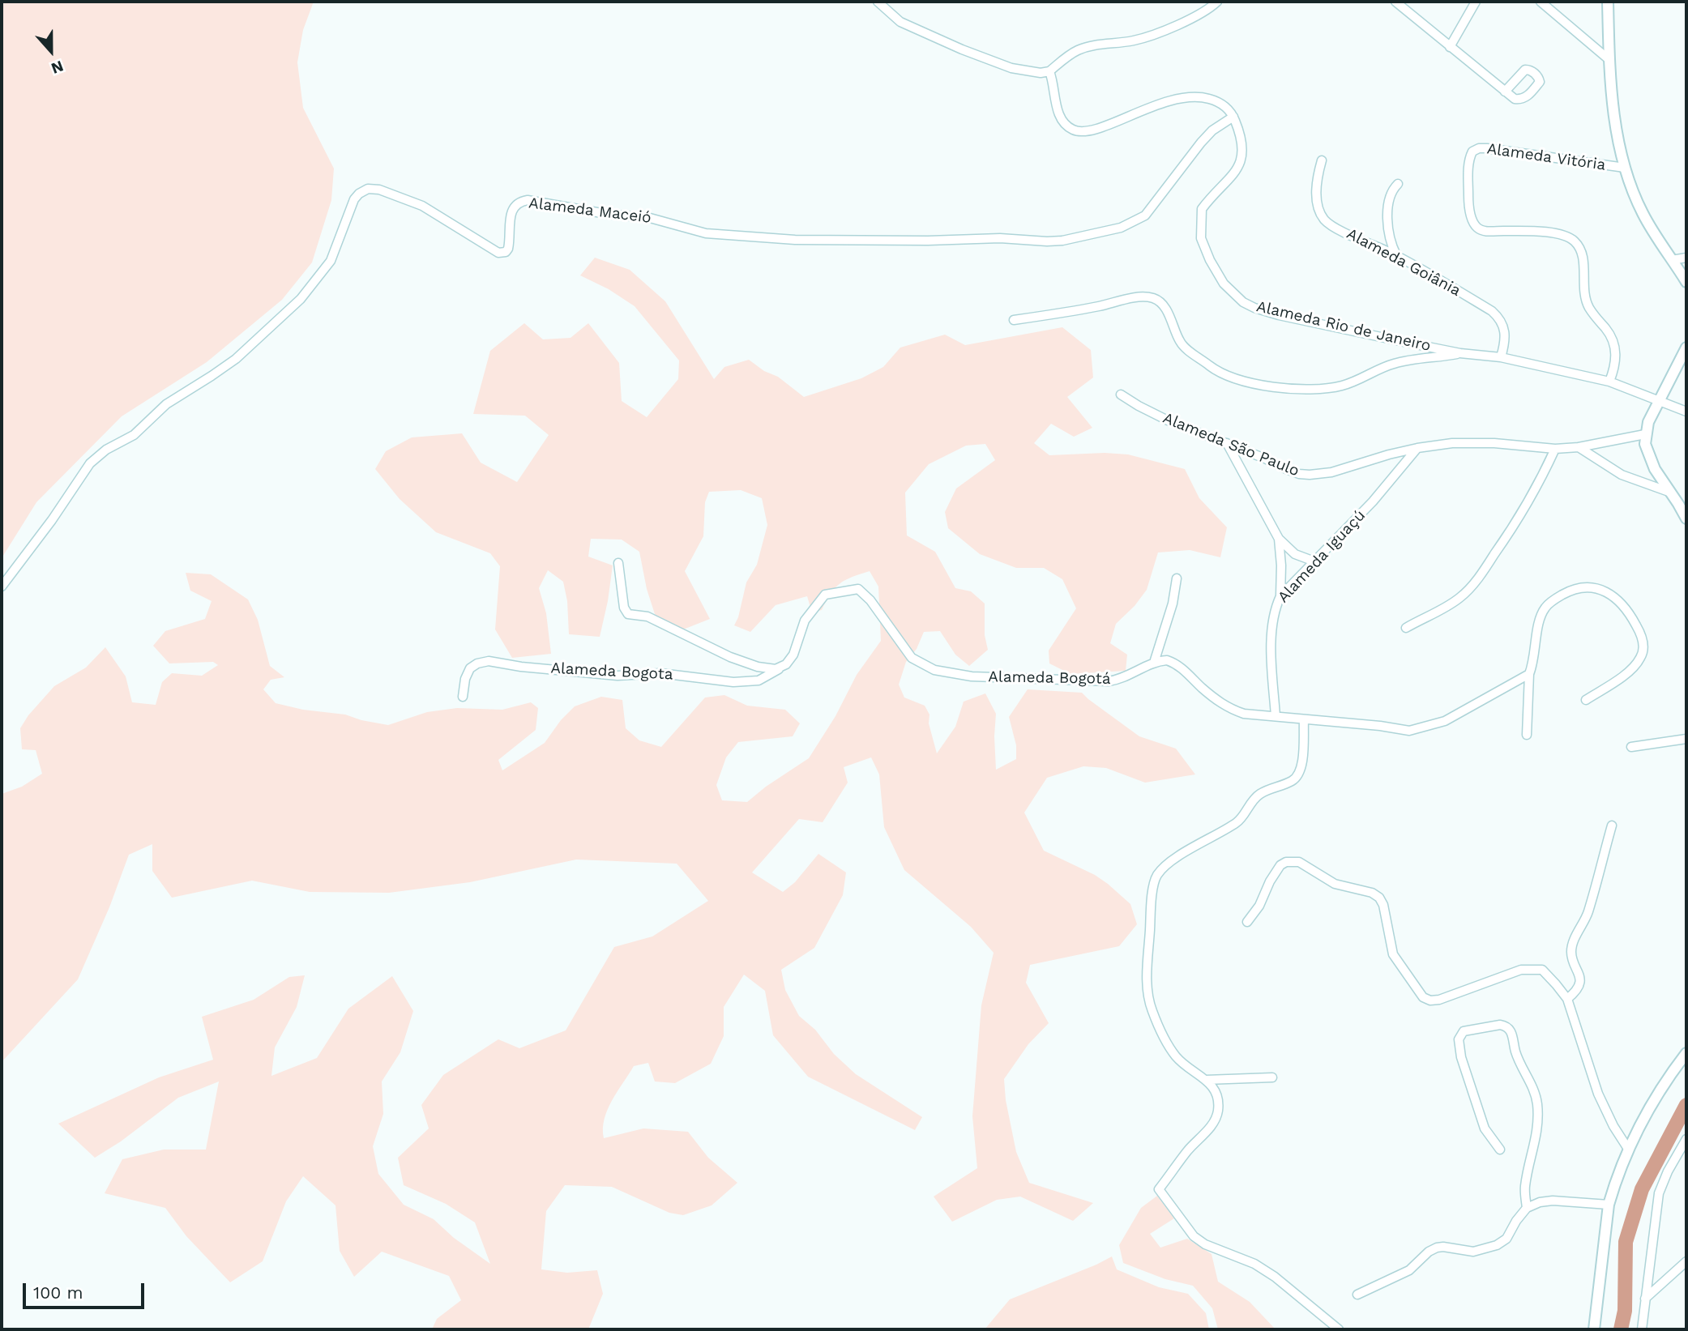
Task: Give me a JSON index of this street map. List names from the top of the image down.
{
  "streets": {
    "street": [
      "Alameda Vitória",
      "Alameda Maceió",
      "Alameda Goiânia",
      "Alameda Rio de Janeiro",
      "Alameda São Paulo",
      "Alameda Iguaçú",
      "Alameda Bogota",
      "Alameda Bogotá"
    ]
  },
  "crossings": [
    ["Alameda Vitória", "Alameda Rio de Janeiro"],
    ["Alameda Maceió", "Alameda Rio de Janeiro"],
    ["Alameda Goiânia", "Alameda Rio de Janeiro"],
    ["Alameda São Paulo", "Alameda Iguaçú"],
    ["Alameda Bogota", "Alameda Bogotá"]
  ],
  "scale_bar": "100 m",
  "north": "bottom"
}
